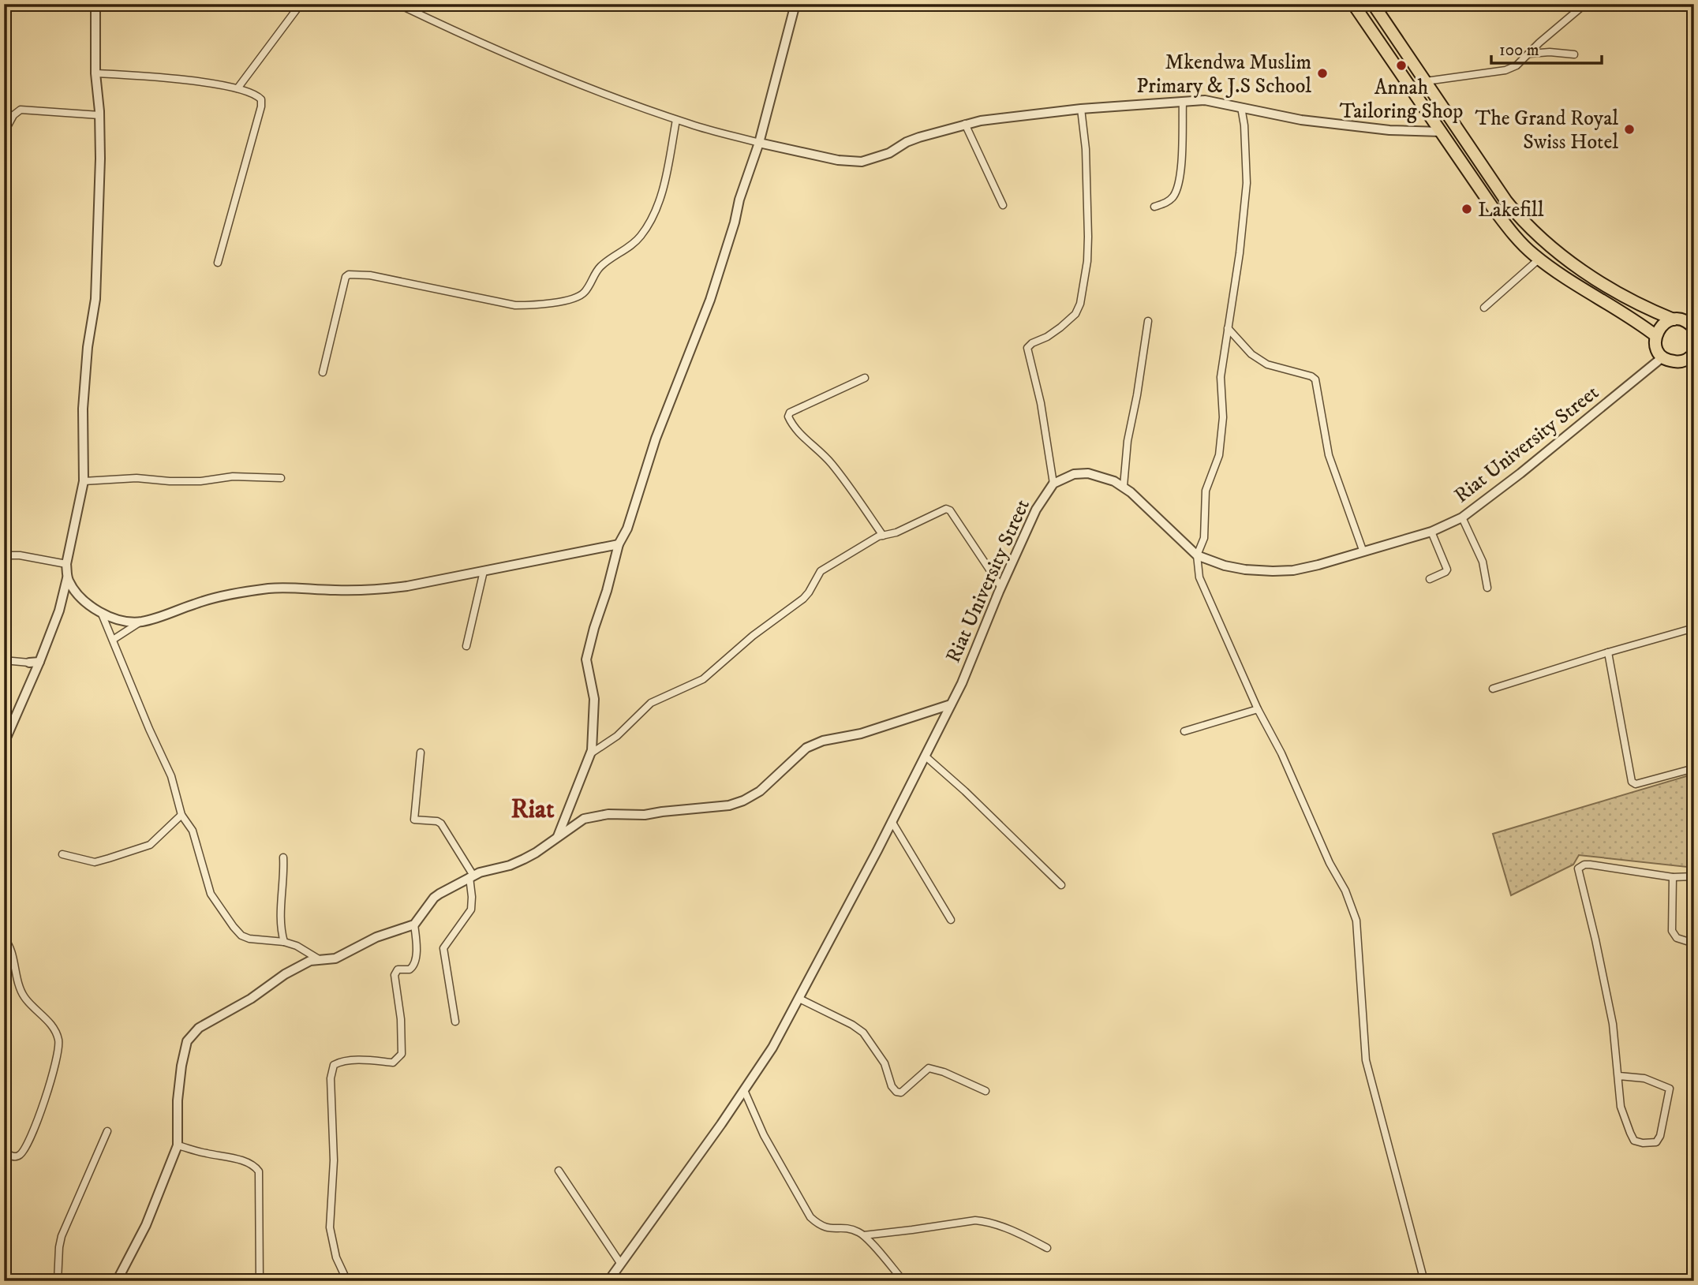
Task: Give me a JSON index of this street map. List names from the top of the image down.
{
  "streets": {
    "street": ["Riat University Street"]
  },
  "districts": ["Riat"],
  "places": [
    "Annah Tailoring Shop",
    "Mkendwa Muslim Primary & J.S School",
    "The Grand Royal Swiss Hotel",
    "Lakefill"
  ],
  "scale_bar": "100 m"
}
